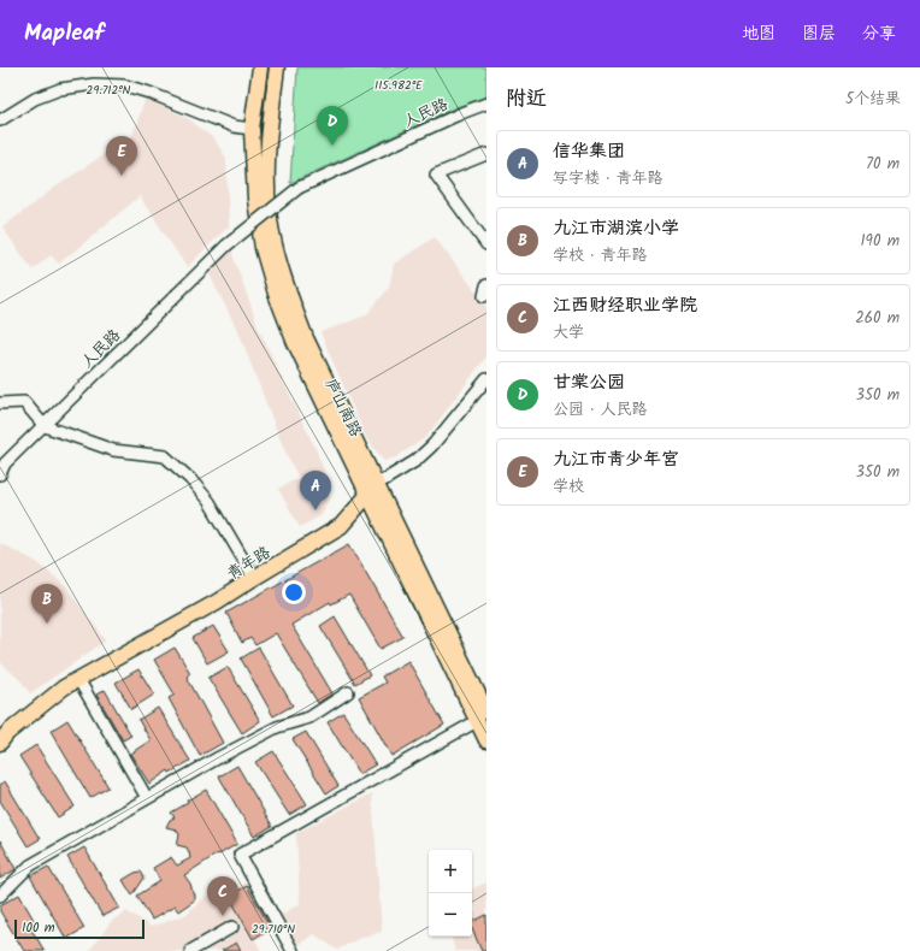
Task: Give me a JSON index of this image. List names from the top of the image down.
{
  "streets": {
    "main road": ["庐山南路", "青年路"],
    "street": ["人民路"]
  },
  "crossings": [
    ["庐山南路", "青年路"]
  ],
  "scale_bar": "100 m",
  "page": {
    "header": "Mapleaf",
    "nav": ["地图", "图层", "分享"],
    "heading": ["附近", "5个结果"],
    "pins": [
      "D",
      "E",
      "A",
      "B",
      "C"
    ],
    "list": [
      {
        "mark": "A",
        "name": "信华集团",
        "note": "写字楼 · 青年路",
        "value": "70 m"
      },
      {
        "mark": "B",
        "name": "九江市湖滨小学",
        "note": "学校 · 青年路",
        "value": "190 m"
      },
      {
        "mark": "C",
        "name": "江西财经职业学院",
        "note": "大学",
        "value": "260 m"
      },
      {
        "mark": "D",
        "name": "甘棠公园",
        "note": "公园 · 人民路",
        "value": "350 m"
      },
      {
        "mark": "E",
        "name": "九江市青少年宫",
        "note": "学校",
        "value": "350 m"
      }
    ],
    "map_buttons": ["+", "−"],
    "scale": "100 m"
  },
  "coordinates": ["115.982°E", "29.712°N", "29.710°N"]
}
